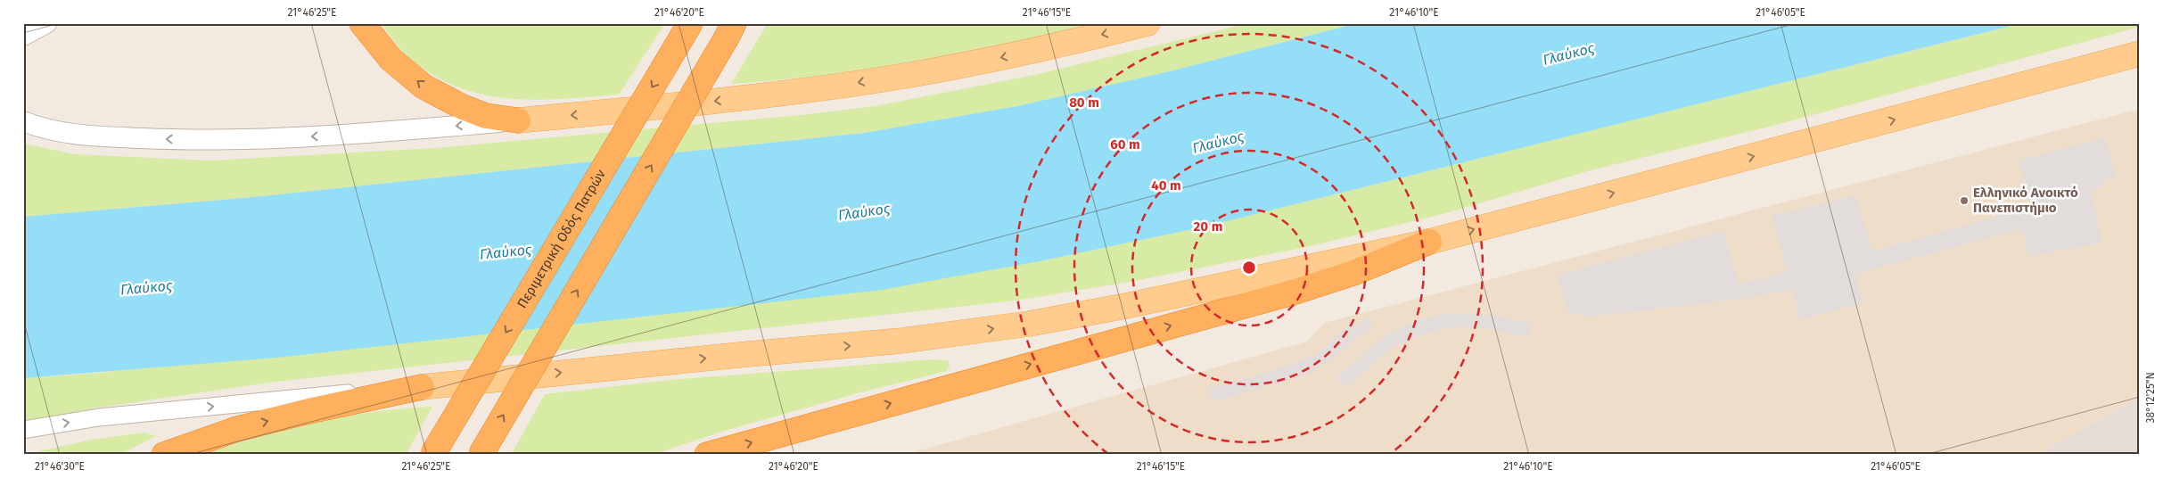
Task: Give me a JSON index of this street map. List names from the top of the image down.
{
  "streets": {
    "highway": ["Περιμετρική Οδός Πατρών"]
  },
  "water": ["Γλαύκος"],
  "places": ["Ελληνικό Ανοικτό Πανεπιστήμιο"],
  "coordinates": [
    "21°46'25\"E",
    "21°46'20\"E",
    "21°46'15\"E",
    "21°46'10\"E",
    "21°46'05\"E",
    "38°12'25\"N",
    "21°46'30\"E"
  ],
  "rings": [
    "80 m",
    "60 m",
    "40 m",
    "20 m"
  ]
}
